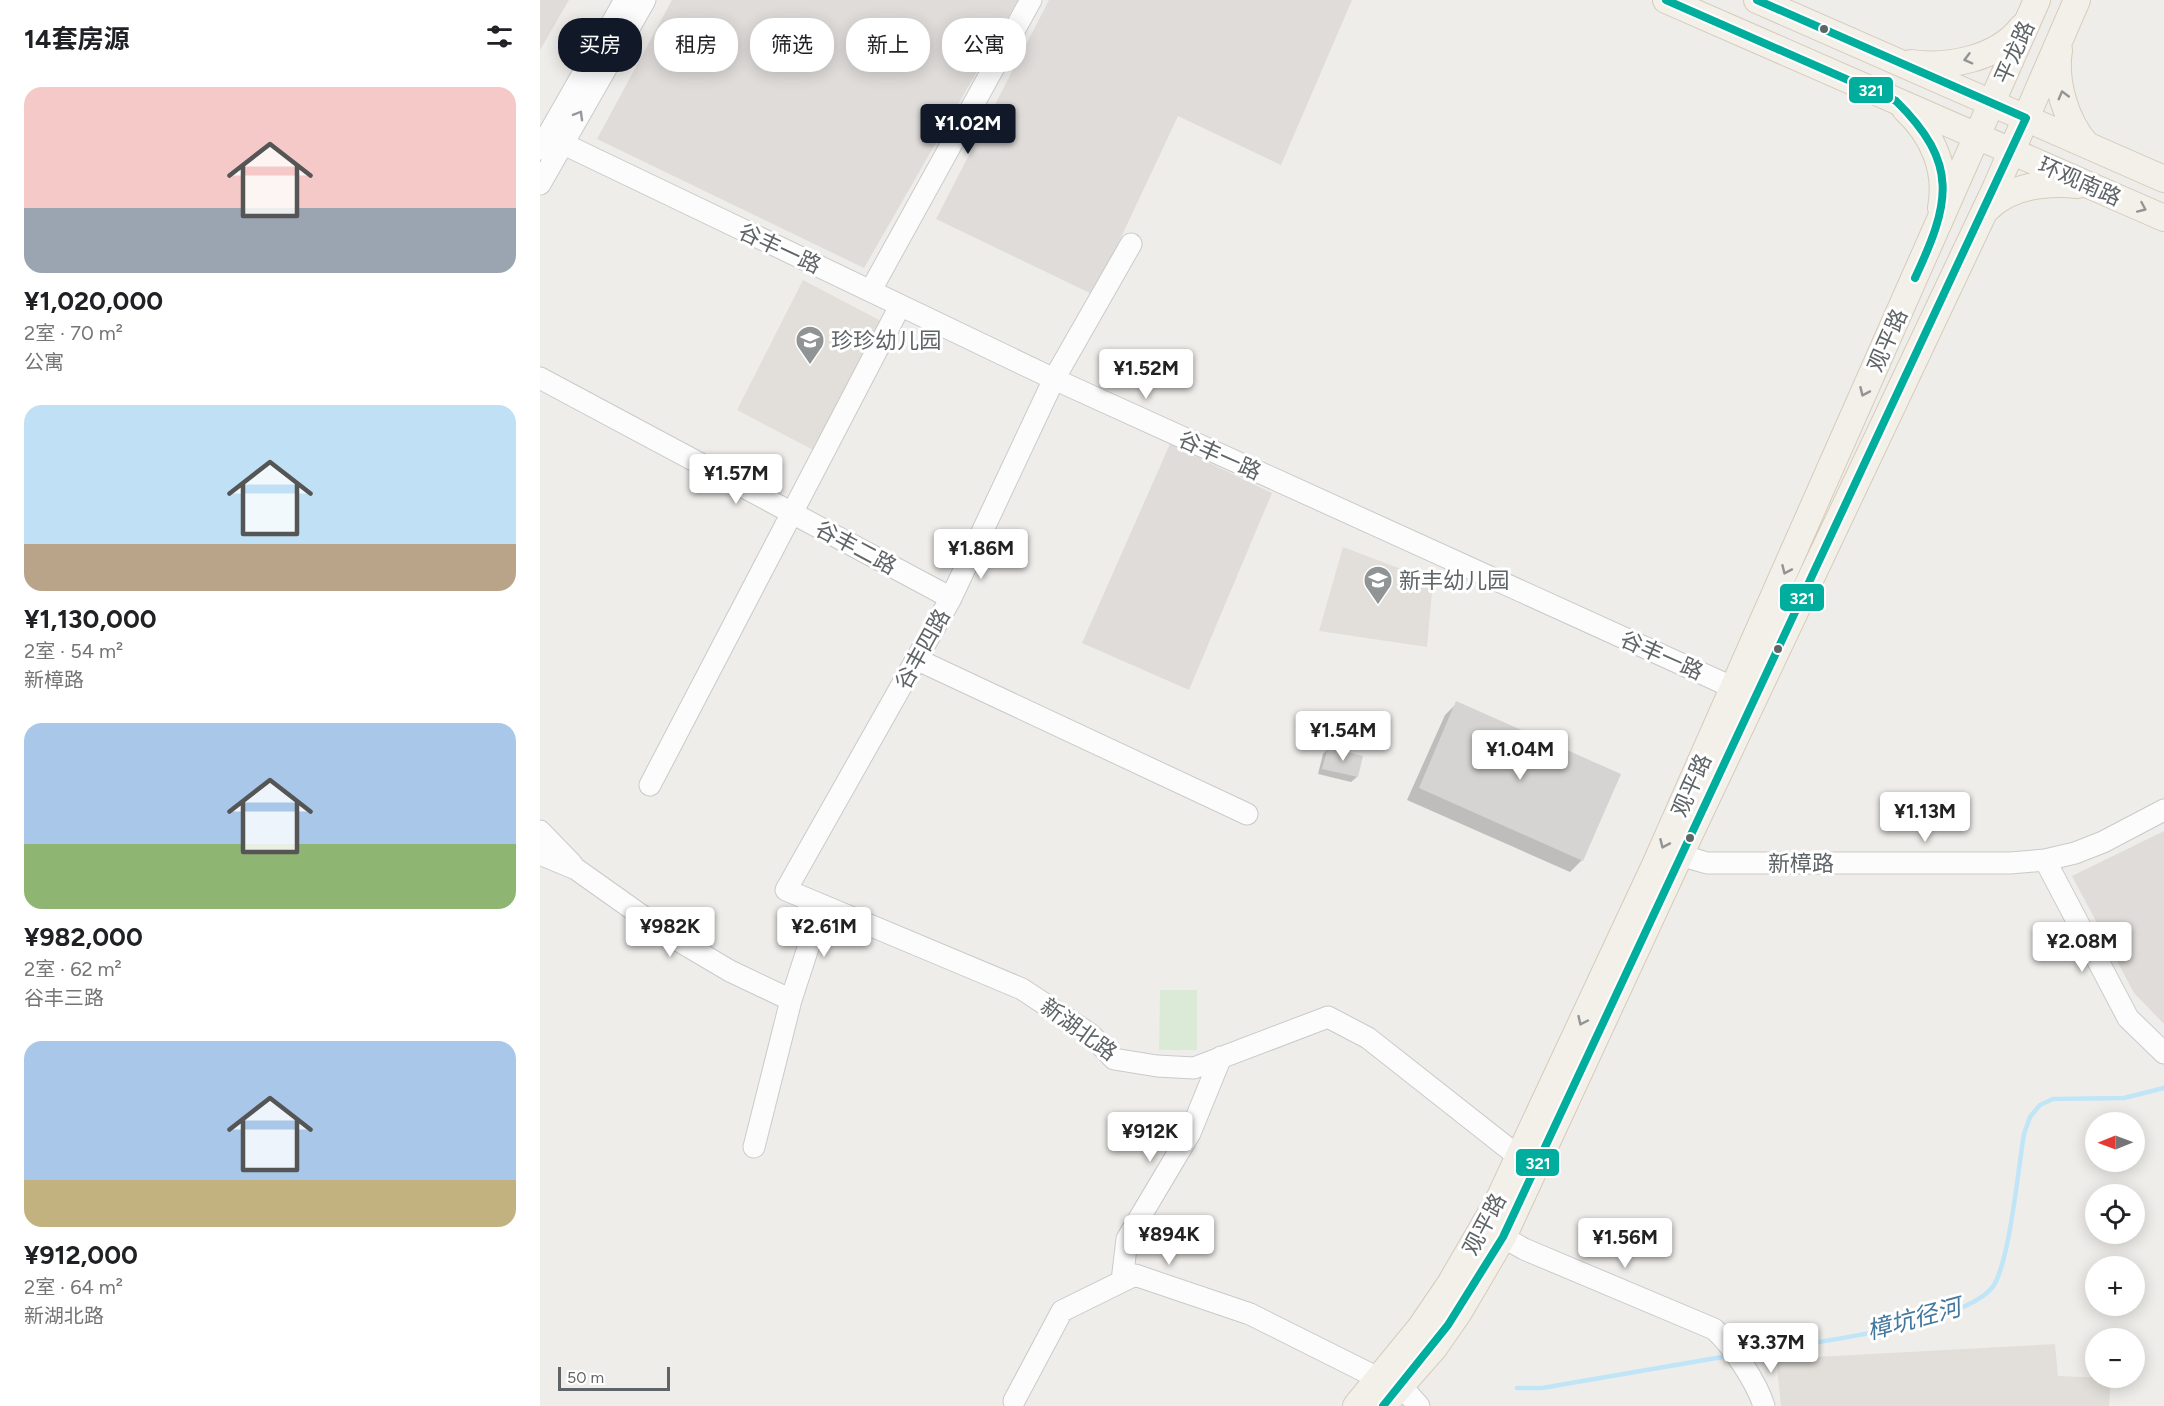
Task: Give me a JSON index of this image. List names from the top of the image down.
{
  "streets": {
    "main road": ["平龙路", "环观南路", "观平路"],
    "street": [
      "谷丰一路",
      "谷丰二路",
      "谷丰四路",
      "新樟路",
      "新湖北路"
    ]
  },
  "crossings": [
    ["平龙路", "环观南路"],
    ["平龙路", "观平路"],
    ["环观南路", "观平路"],
    ["谷丰一路", "观平路"],
    ["谷丰一路", "谷丰四路"],
    ["观平路", "新樟路"],
    ["观平路", "新湖北路"],
    ["谷丰二路", "谷丰四路"],
    ["谷丰四路", "新湖北路"]
  ],
  "water": ["樟坑径河"],
  "places": {
    "school or university": ["珍珍幼儿园", "新丰幼儿园"]
  },
  "lines": ["transit line 321"],
  "scale_bar": "50 m",
  "north": "left",
  "page": {
    "heading": "14套房源",
    "chip": [
      "买房",
      "租房",
      "筛选",
      "新上",
      "公寓"
    ],
    "list": [
      {
        "name": "¥1,020,000",
        "note": "2室 · 70 m² · 公寓"
      },
      {
        "name": "¥1,130,000",
        "note": "2室 · 54 m² · 新樟路"
      },
      {
        "name": "¥982,000",
        "note": "2室 · 62 m² · 谷丰三路"
      },
      {
        "name": "¥912,000",
        "note": "2室 · 64 m² · 新湖北路"
      }
    ],
    "price": [
      "¥1.02M",
      "¥1.52M",
      "¥1.57M",
      "¥1.86M",
      "¥1.54M",
      "¥1.04M",
      "¥1.13M",
      "¥982K",
      "¥2.61M",
      "¥2.08M",
      "¥912K",
      "¥894K",
      "¥1.56M",
      "¥3.37M"
    ],
    "map_buttons": ["+", "−"],
    "scale": "50 m"
  }
}
